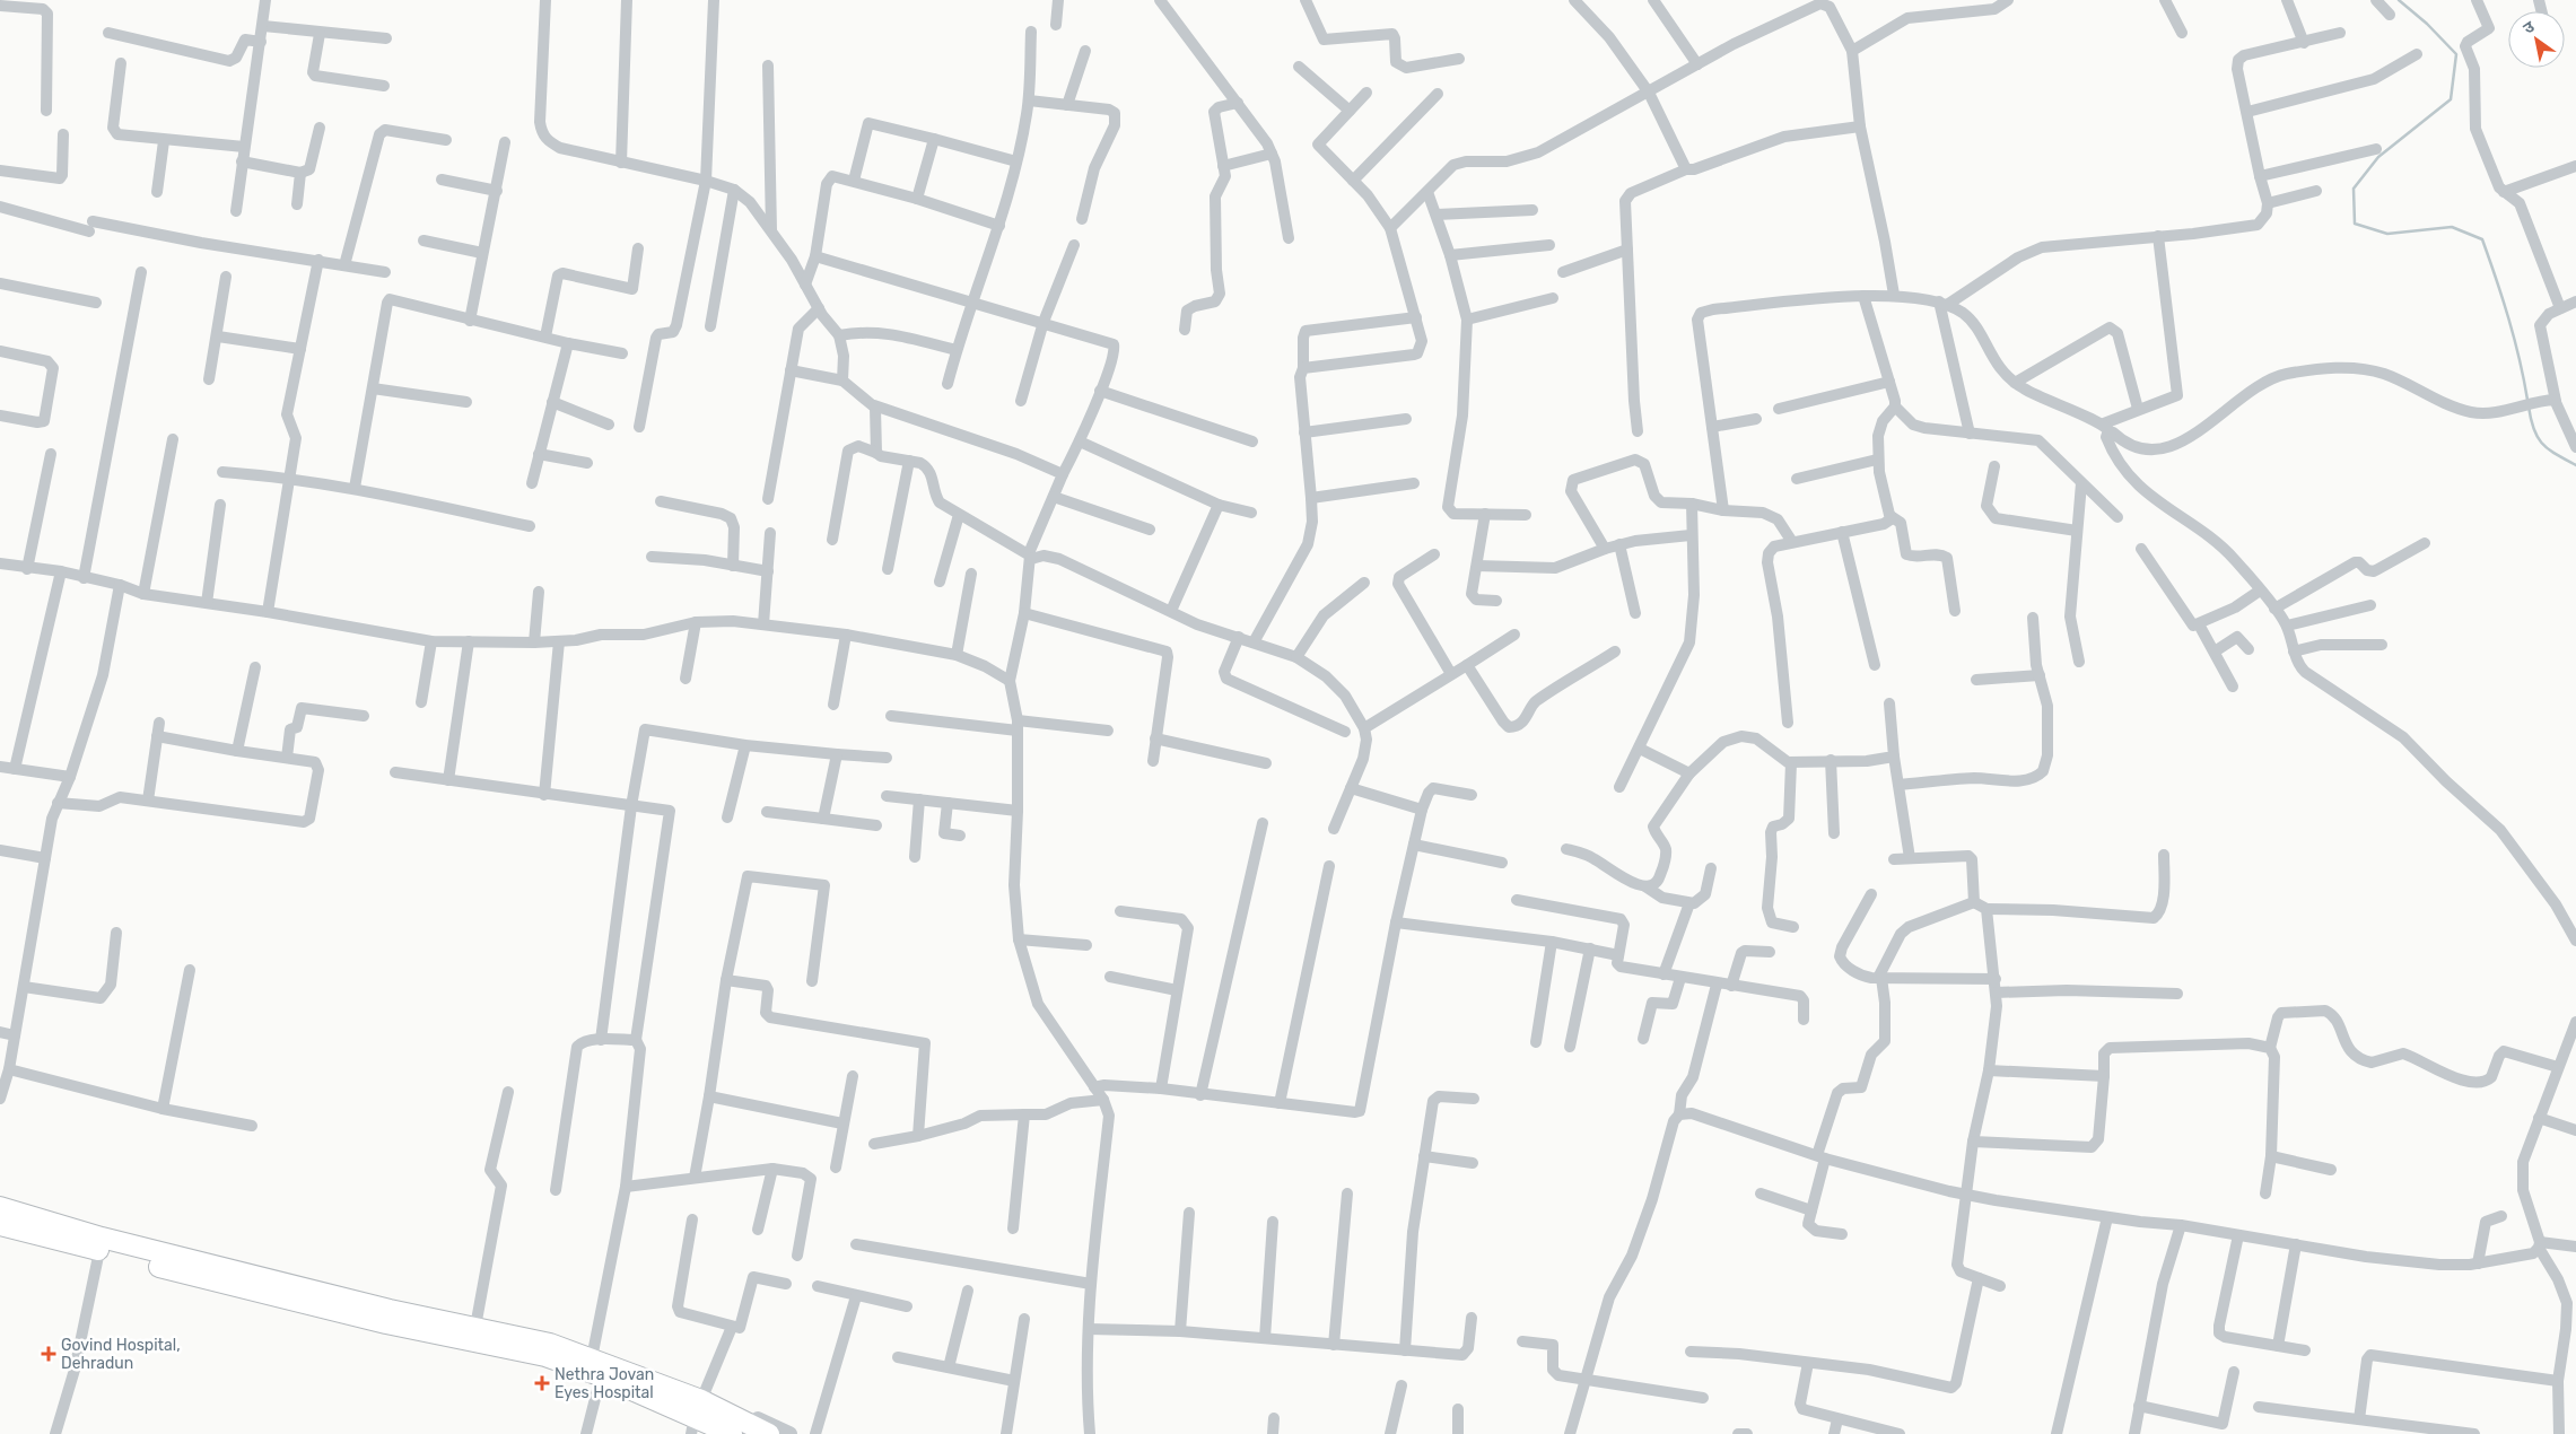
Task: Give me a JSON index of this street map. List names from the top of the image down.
{
  "places": {
    "health": ["Govind Hospital, Dehradun", "Nethra Jovan Eyes Hospital"]
  },
  "north": "top left"
}
